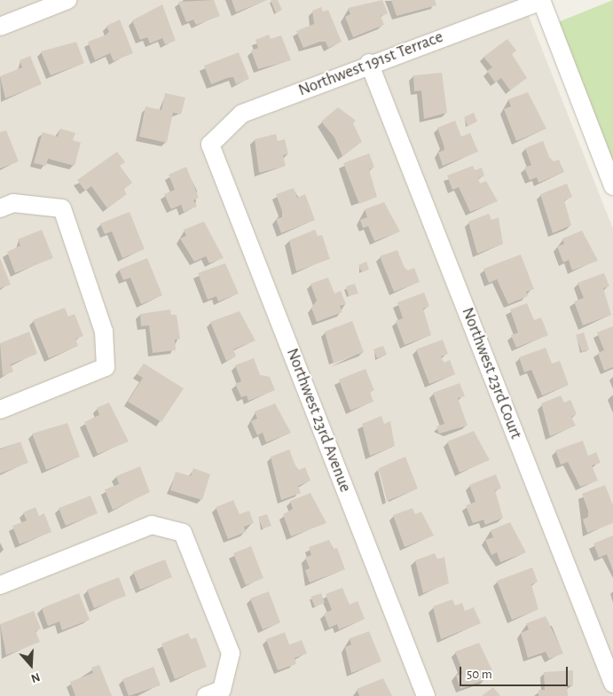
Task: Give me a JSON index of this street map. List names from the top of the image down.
{
  "streets": {
    "street": ["Northwest 191st Terrace", "Northwest 23rd Court", "Northwest 23rd Avenue"]
  },
  "crossings": [
    ["Northwest 191st Terrace", "Northwest 23rd Court"],
    ["Northwest 191st Terrace", "Northwest 23rd Avenue"]
  ],
  "scale_bar": "50 m",
  "north": "bottom"
}
